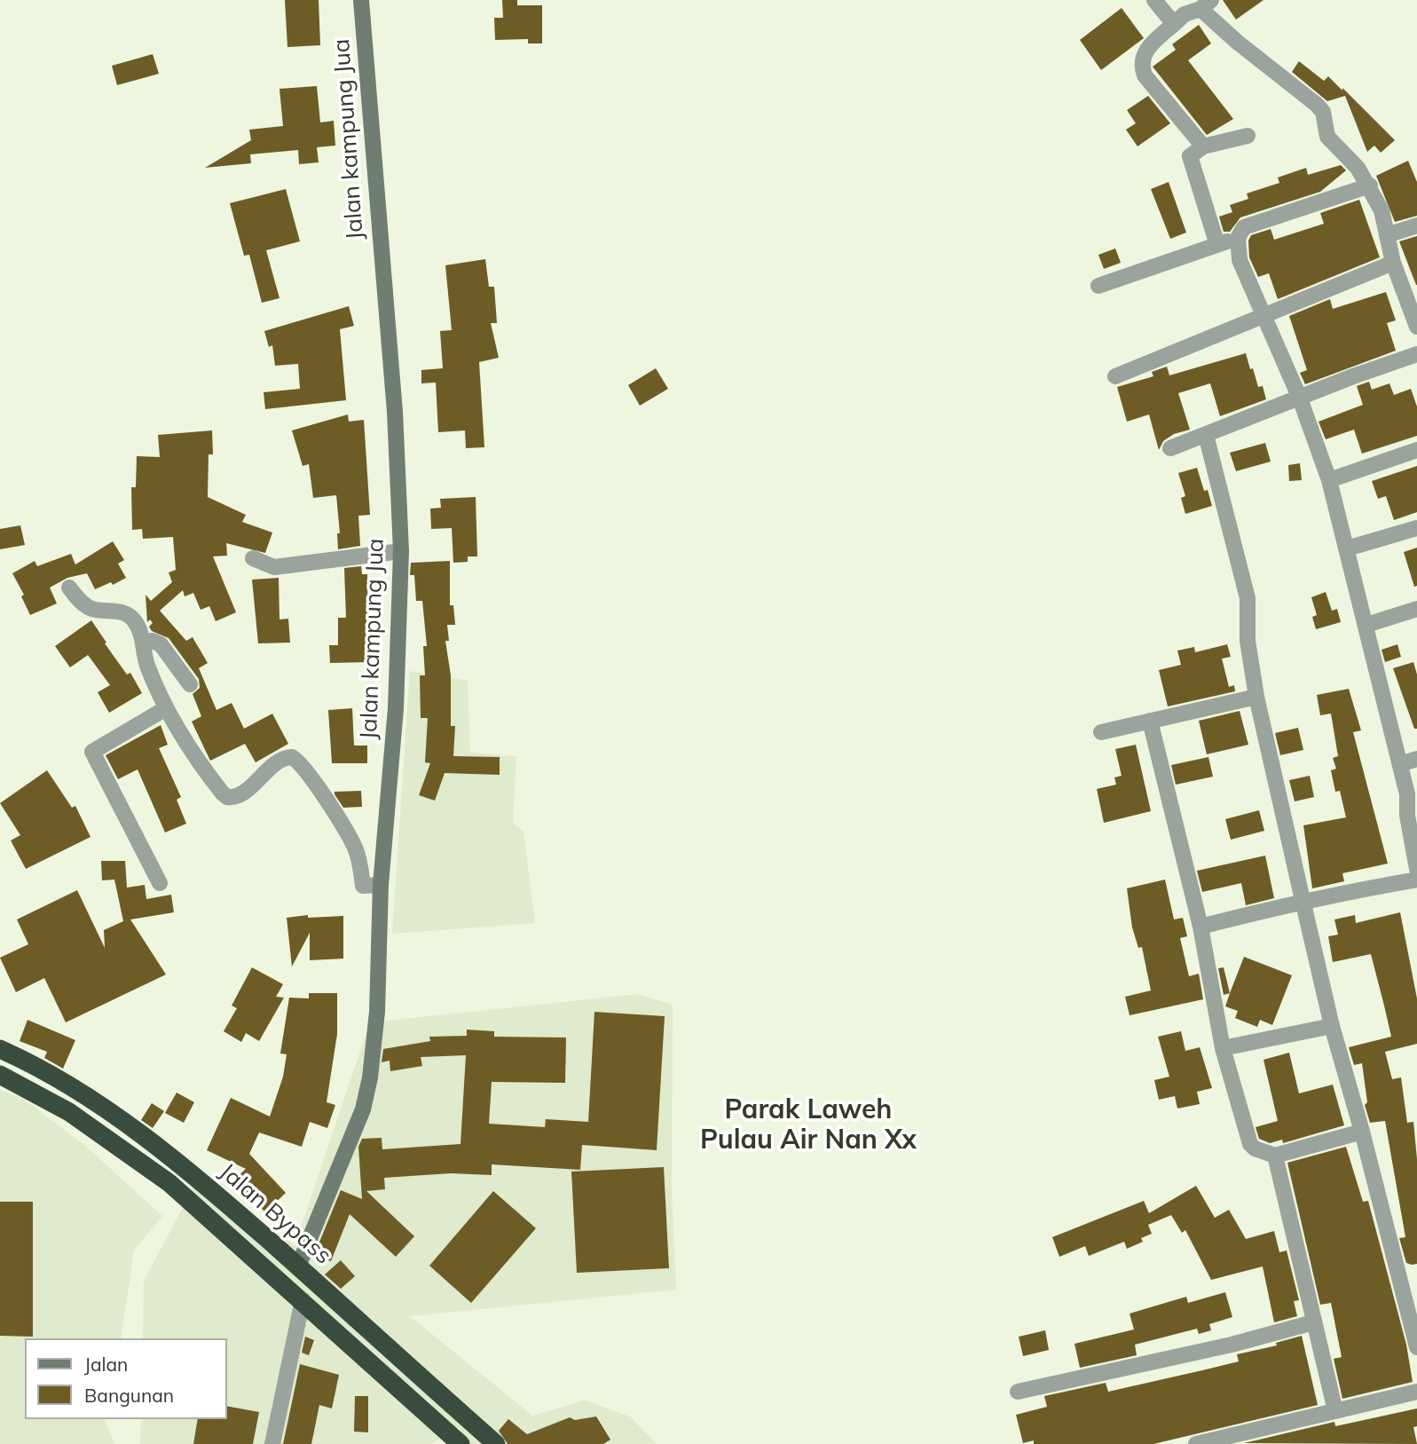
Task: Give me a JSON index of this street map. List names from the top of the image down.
{
  "streets": {
    "highway": ["Jalan Bypass"],
    "street": ["Jalan kampung Jua"]
  },
  "crossings": [
    ["Jalan kampung Jua", "Jalan Bypass"]
  ],
  "districts": ["Parak Laweh Pulau Air Nan Xx"],
  "legend": ["Jalan", "Bangunan"]
}
